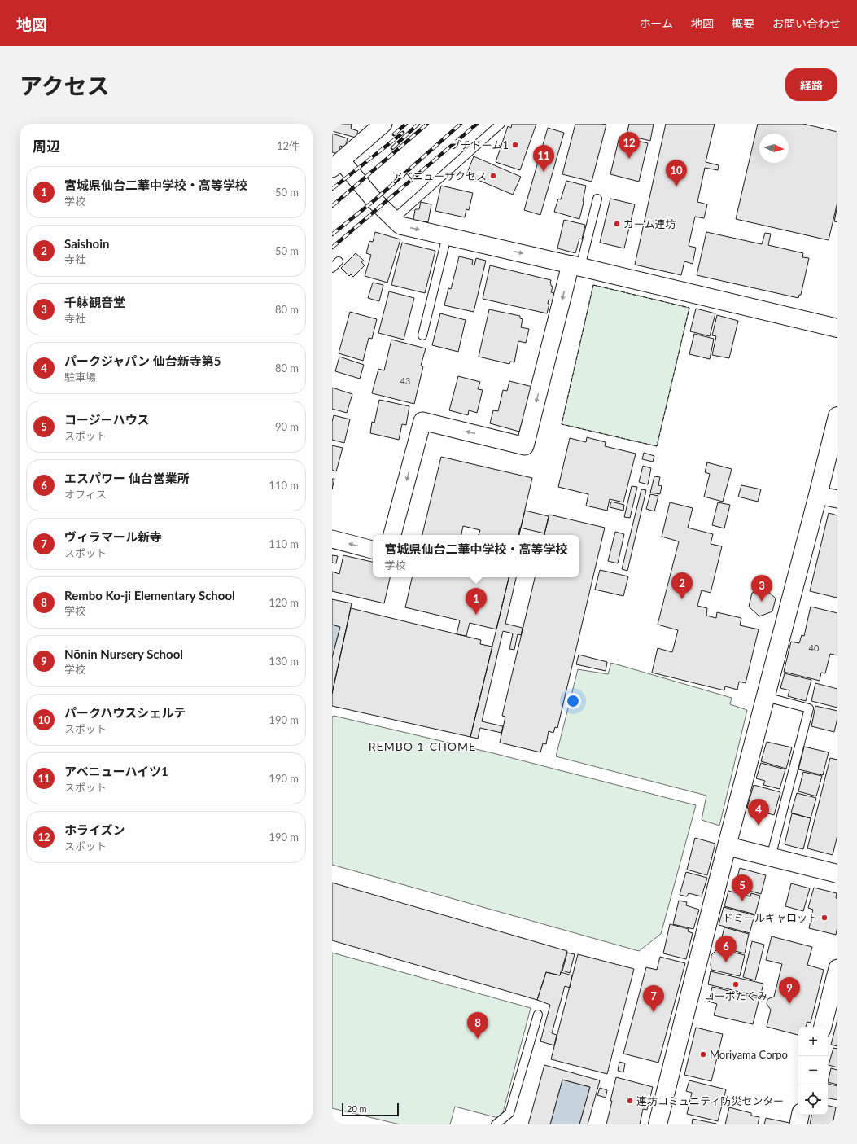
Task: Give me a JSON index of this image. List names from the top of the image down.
{
  "districts": ["REMBO 1-CHOME"],
  "places": [
    "プチドーム1",
    "アベニューサクセス",
    "カーム連坊",
    "ドミールキャロット",
    "コーポたくみ",
    "Moriyama Corpo",
    "連坊コミュニティ防災センター"
  ],
  "house_numbers": ["43", "40"],
  "scale_bar": "20 m",
  "north": "right",
  "page": {
    "header": "地図",
    "nav": [
      "ホーム",
      "地図",
      "概要",
      "お問い合わせ"
    ],
    "title": "アクセス",
    "buttons": "経路",
    "heading": ["周辺", "12件"],
    "pins": [
      "12",
      "11",
      "10",
      "2",
      "3",
      "1",
      "4",
      "5",
      "6",
      "9",
      "7",
      "8"
    ],
    "list": [
      {
        "mark": "1",
        "name": "宮城県仙台二華中学校・高等学校",
        "note": "学校",
        "value": "50 m"
      },
      {
        "mark": "2",
        "name": "Saishoin",
        "note": "寺社",
        "value": "50 m"
      },
      {
        "mark": "3",
        "name": "千躰観音堂",
        "note": "寺社",
        "value": "80 m"
      },
      {
        "mark": "4",
        "name": "パークジャパン 仙台新寺第5",
        "note": "駐車場",
        "value": "80 m"
      },
      {
        "mark": "5",
        "name": "コージーハウス",
        "note": "スポット",
        "value": "90 m"
      },
      {
        "mark": "6",
        "name": "エスパワー 仙台営業所",
        "note": "オフィス",
        "value": "110 m"
      },
      {
        "mark": "7",
        "name": "ヴィラマール新寺",
        "note": "スポット",
        "value": "110 m"
      },
      {
        "mark": "8",
        "name": "Rembo Ko-ji Elementary School",
        "note": "学校",
        "value": "120 m"
      },
      {
        "mark": "9",
        "name": "Nōnin Nursery School",
        "note": "学校",
        "value": "130 m"
      },
      {
        "mark": "10",
        "name": "パークハウスシェルテ",
        "note": "スポット",
        "value": "190 m"
      },
      {
        "mark": "11",
        "name": "アベニューハイツ1",
        "note": "スポット",
        "value": "190 m"
      },
      {
        "mark": "12",
        "name": "ホライズン",
        "note": "スポット",
        "value": "190 m"
      }
    ],
    "popup": ["宮城県仙台二華中学校・高等学校", "学校"],
    "map_buttons": ["+", "−"],
    "scale": "20 m"
  }
}
